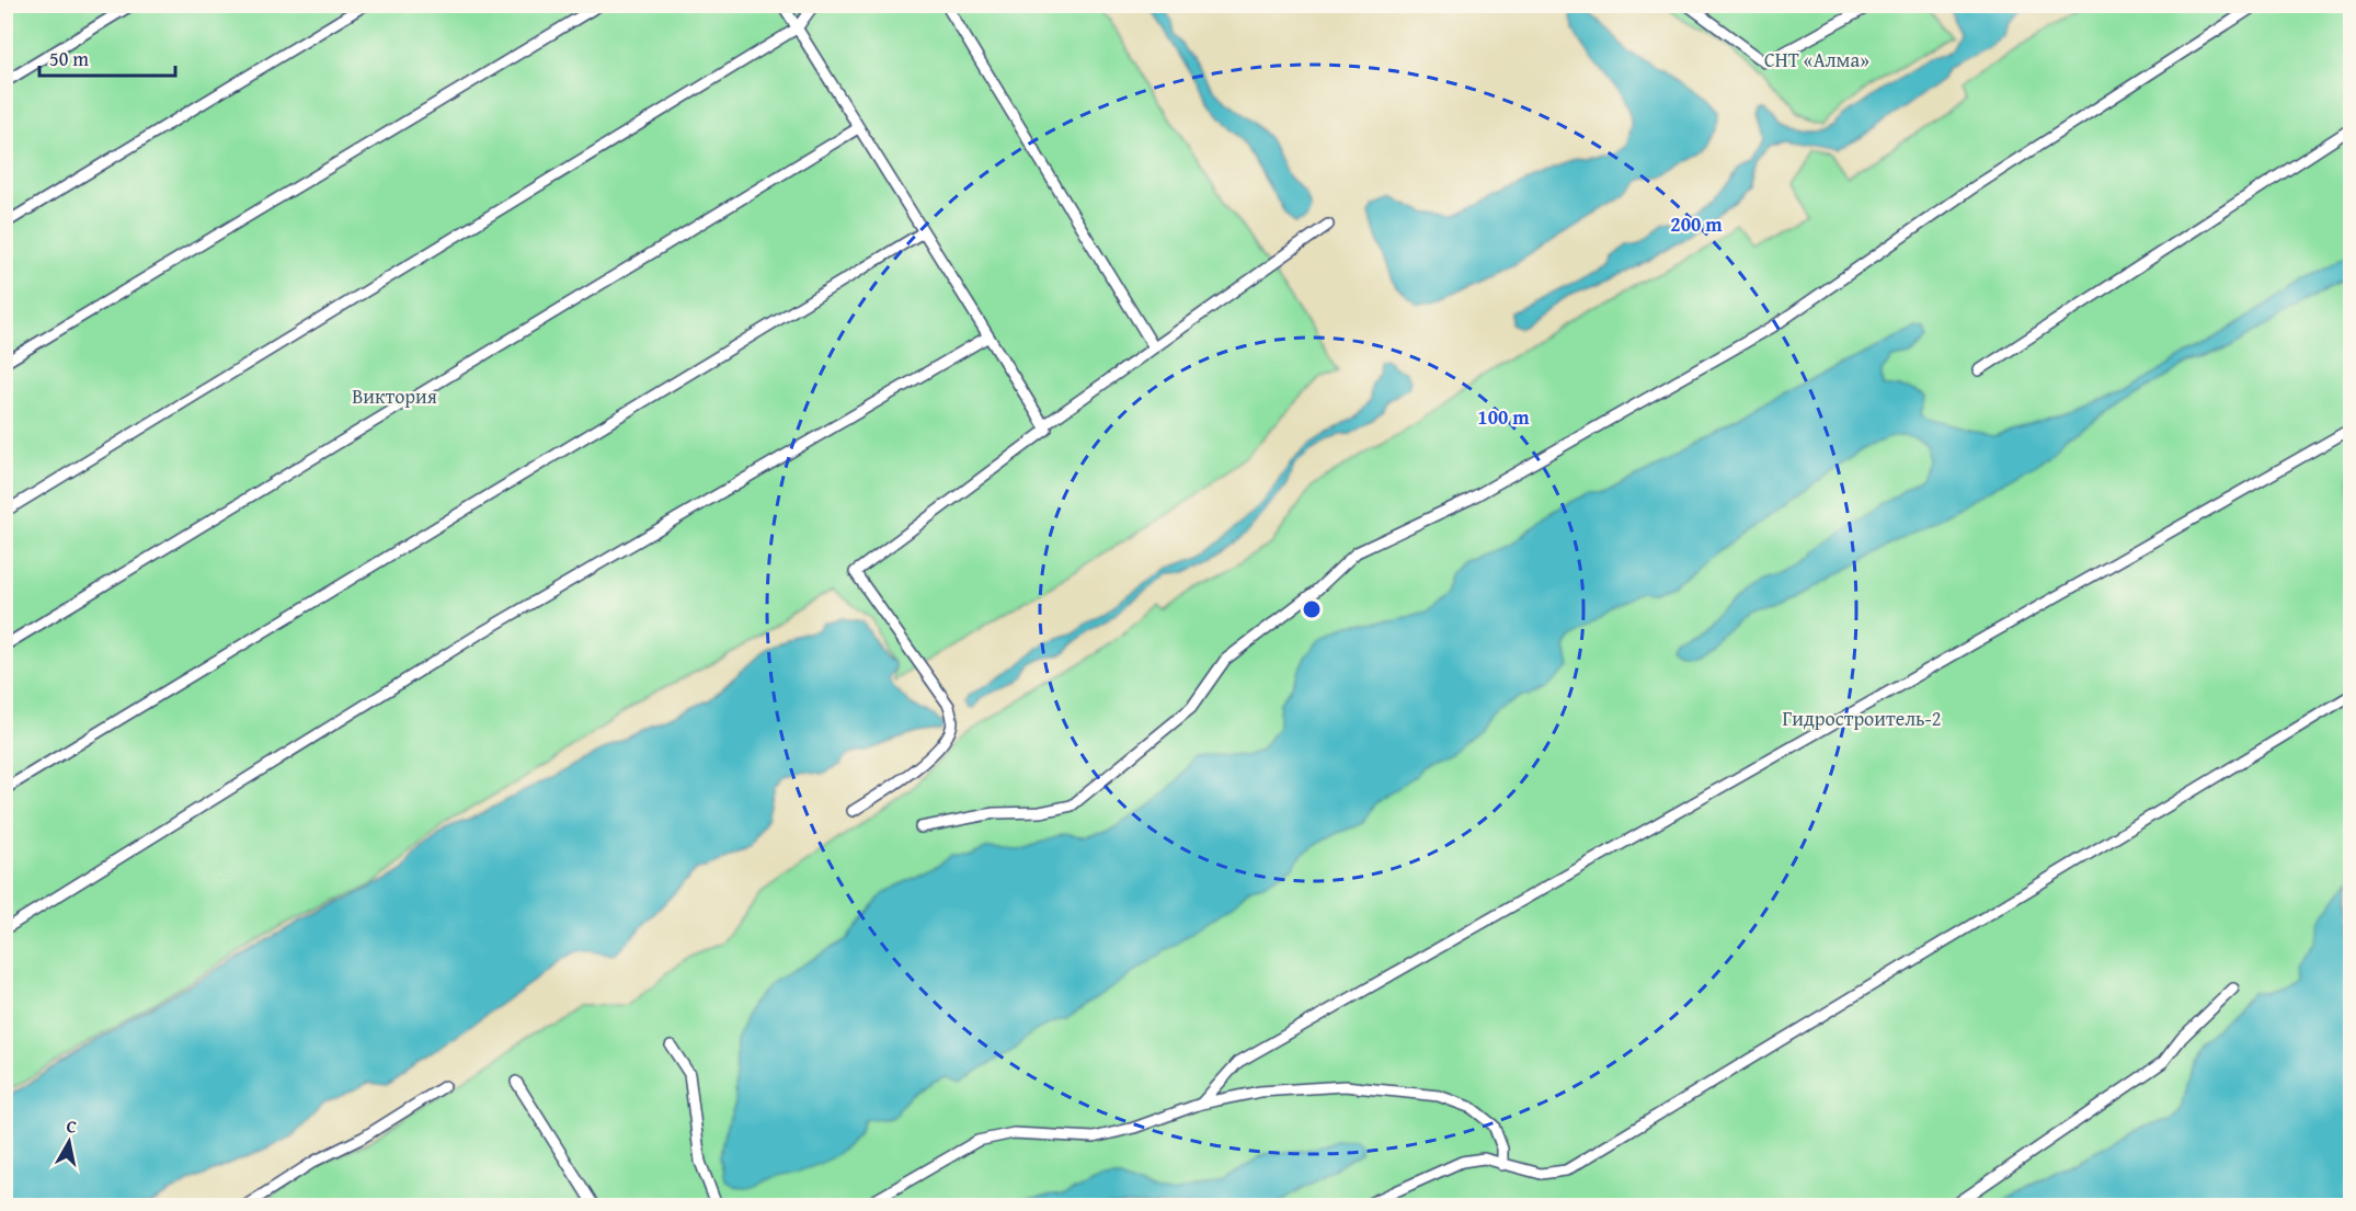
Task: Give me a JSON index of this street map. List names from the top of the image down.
{
  "parks": ["СНТ «Алма»", "Виктория", "Гидростроитель-2"],
  "scale_bar": "50 m",
  "north": "top",
  "rings": ["200 m", "100 m"]
}
